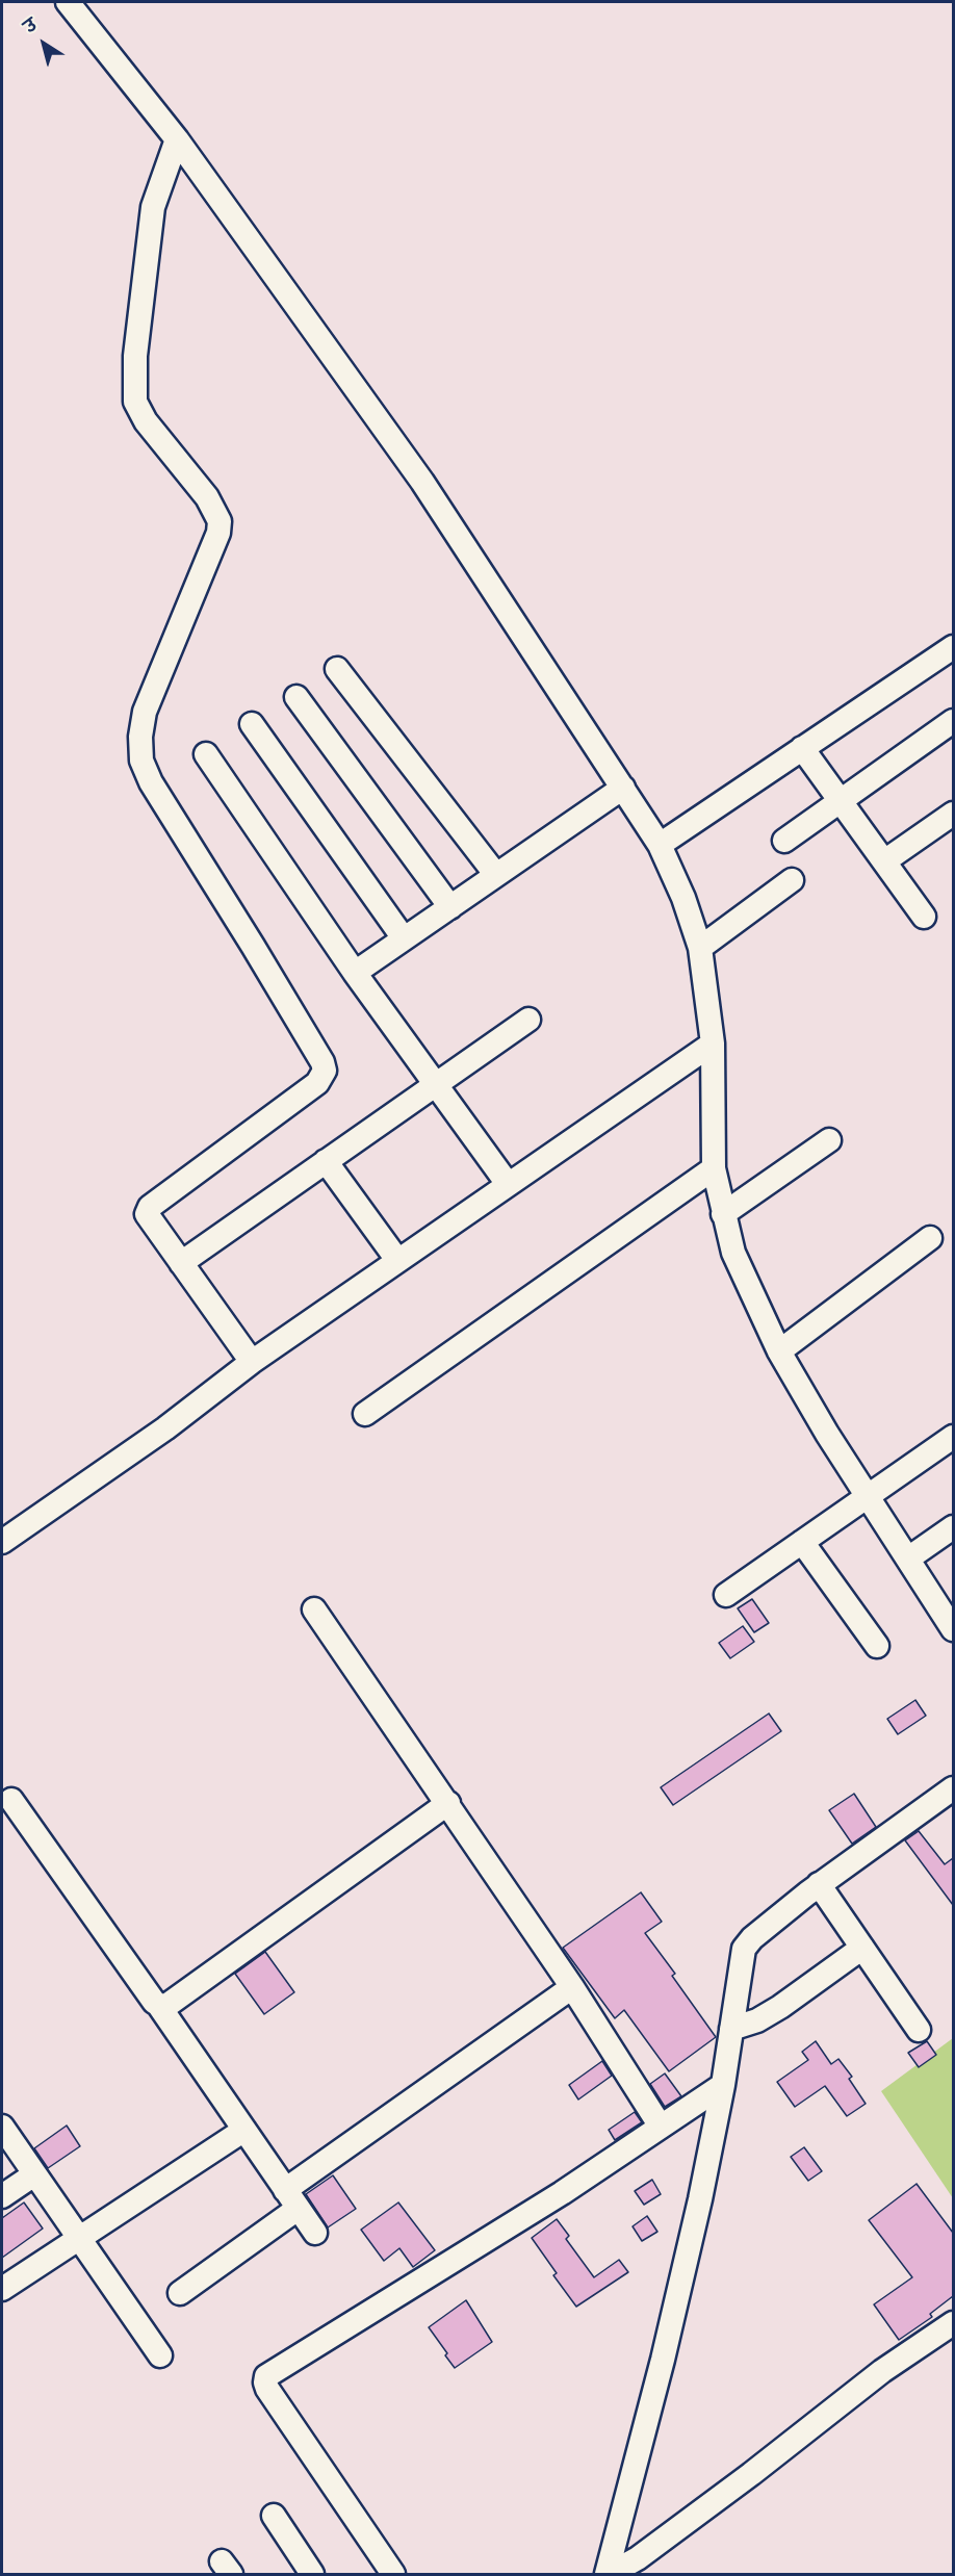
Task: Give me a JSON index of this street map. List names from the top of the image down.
{
  "north": "top left"
}
